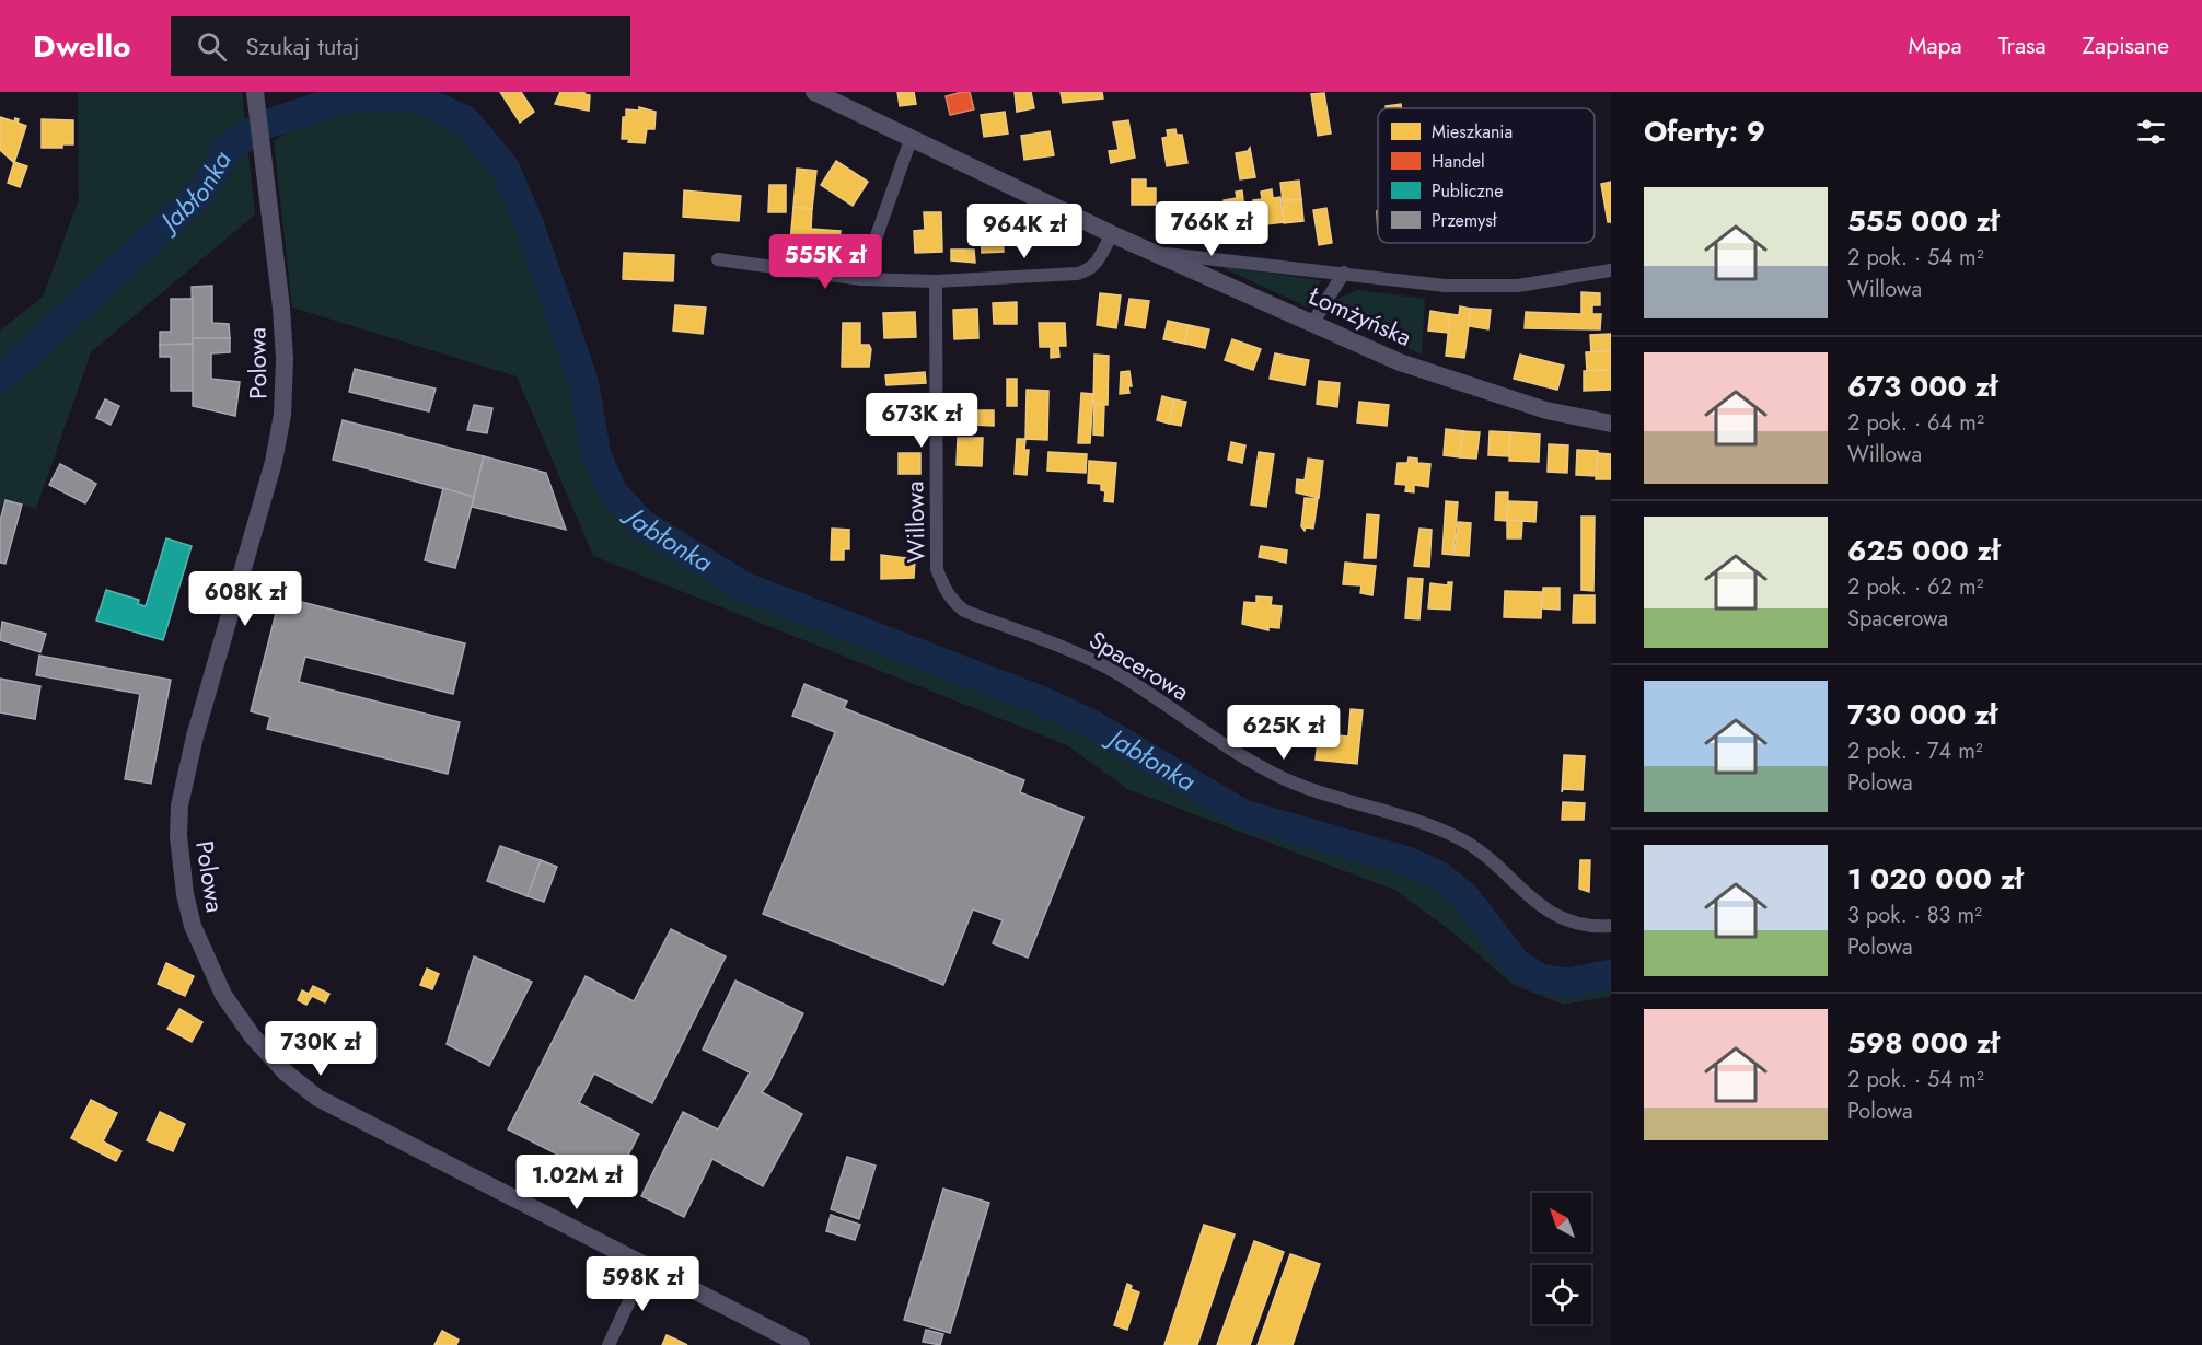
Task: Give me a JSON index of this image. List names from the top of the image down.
{
  "streets": {
    "street": [
      "Łomżyńska",
      "Polowa",
      "Willowa",
      "Spacerowa"
    ]
  },
  "crossings": [
    ["Willowa", "Spacerowa"]
  ],
  "water": ["Jabłonka"],
  "legend": [
    "Mieszkania",
    "Handel",
    "Publiczne",
    "Przemysł"
  ],
  "north": "top left",
  "page": {
    "header": "Dwello",
    "search": "Szukaj tutaj",
    "nav": ["Mapa", "Trasa", "Zapisane"],
    "heading": "Oferty: 9",
    "list": [
      {
        "name": "555 000 zł",
        "note": "2 pok. · 54 m² · Willowa"
      },
      {
        "name": "673 000 zł",
        "note": "2 pok. · 64 m² · Willowa"
      },
      {
        "name": "625 000 zł",
        "note": "2 pok. · 62 m² · Spacerowa"
      },
      {
        "name": "730 000 zł",
        "note": "2 pok. · 74 m² · Polowa"
      },
      {
        "name": "1 020 000 zł",
        "note": "3 pok. · 83 m² · Polowa"
      },
      {
        "name": "598 000 zł",
        "note": "2 pok. · 54 m² · Polowa"
      }
    ],
    "price": [
      "766K zł",
      "964K zł",
      "555K zł",
      "673K zł",
      "608K zł",
      "625K zł",
      "730K zł",
      "1.02M zł",
      "598K zł"
    ]
  }
}
